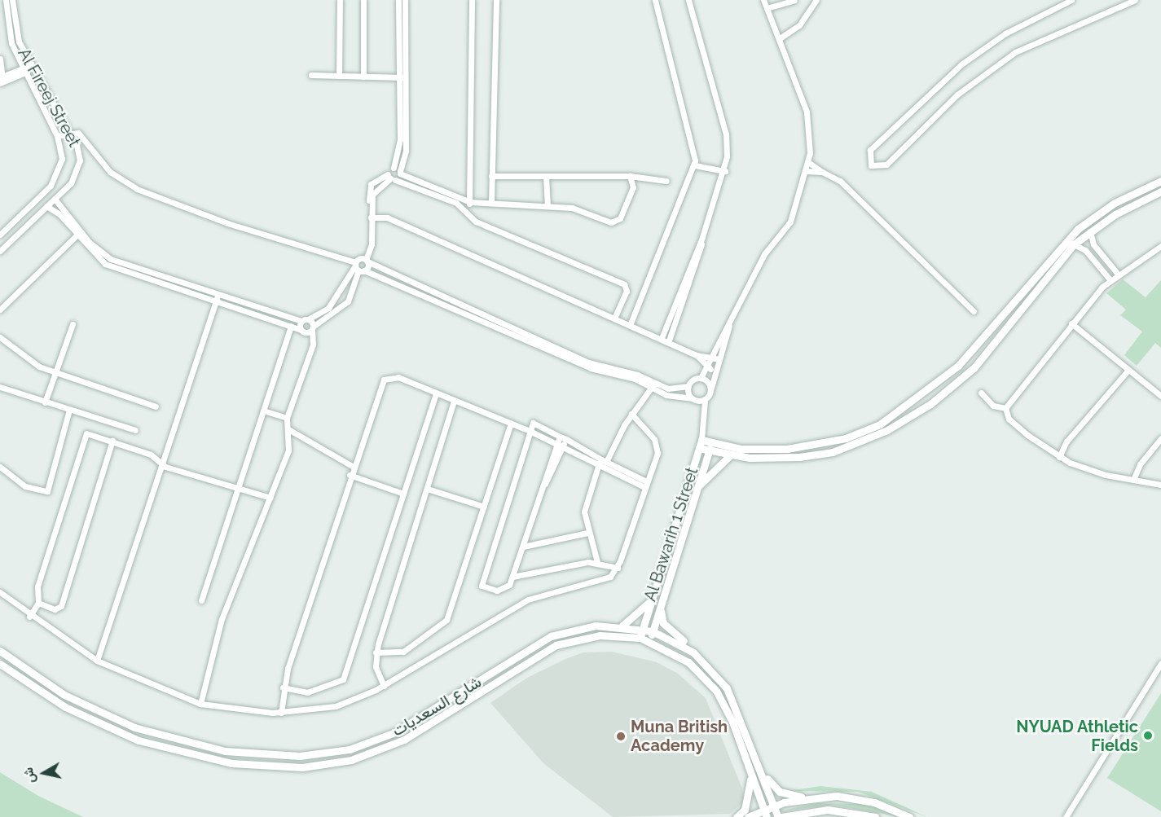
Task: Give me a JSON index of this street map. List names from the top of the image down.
{
  "streets": {
    "street": ["Al Fireej Street", "Al Bawarih 1 Street", "شارع السعديات"]
  },
  "crossings": [
    ["Al Bawarih 1 Street", "شارع السعديات"]
  ],
  "places": ["NYUAD Athletic Fields", "Muna British Academy"],
  "north": "left"
}
